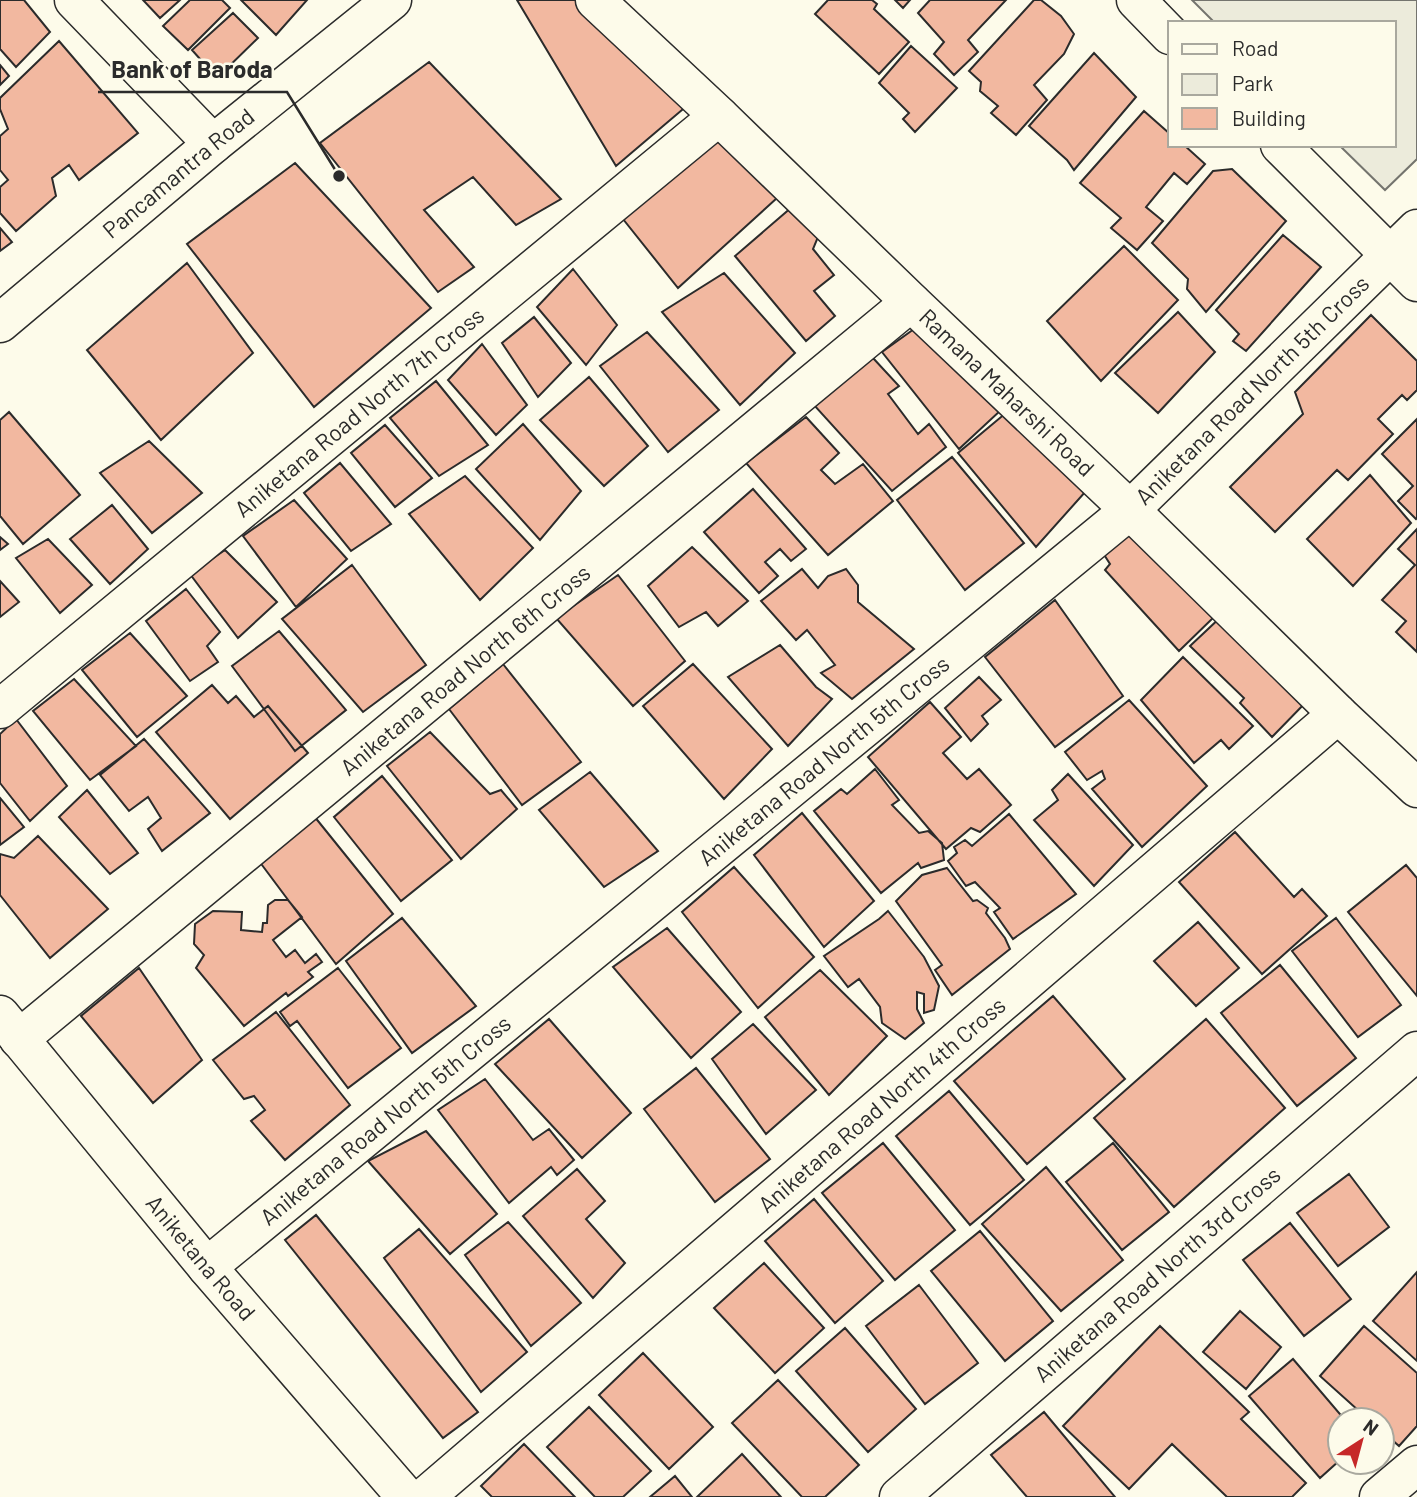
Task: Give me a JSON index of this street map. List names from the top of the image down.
{
  "streets": {
    "street": [
      "Pancamantra Road",
      "Aniketana Road North 5th Cross",
      "Ramana Maharshi Road",
      "Aniketana Road North 7th Cross",
      "Aniketana Road North 6th Cross",
      "Aniketana Road North 4th Cross",
      "Aniketana Road",
      "Aniketana Road North 3rd Cross"
    ]
  },
  "crossings": [
    ["Aniketana Road North 5th Cross", "Ramana Maharshi Road"],
    ["Aniketana Road North 5th Cross", "Aniketana Road"],
    ["Ramana Maharshi Road", "Aniketana Road North 7th Cross"],
    ["Ramana Maharshi Road", "Aniketana Road North 6th Cross"],
    ["Ramana Maharshi Road", "Aniketana Road North 4th Cross"],
    ["Aniketana Road North 6th Cross", "Aniketana Road"]
  ],
  "places": ["Bank of Baroda"],
  "legend": ["Road", "Park", "Building"],
  "north": "top right"
}
